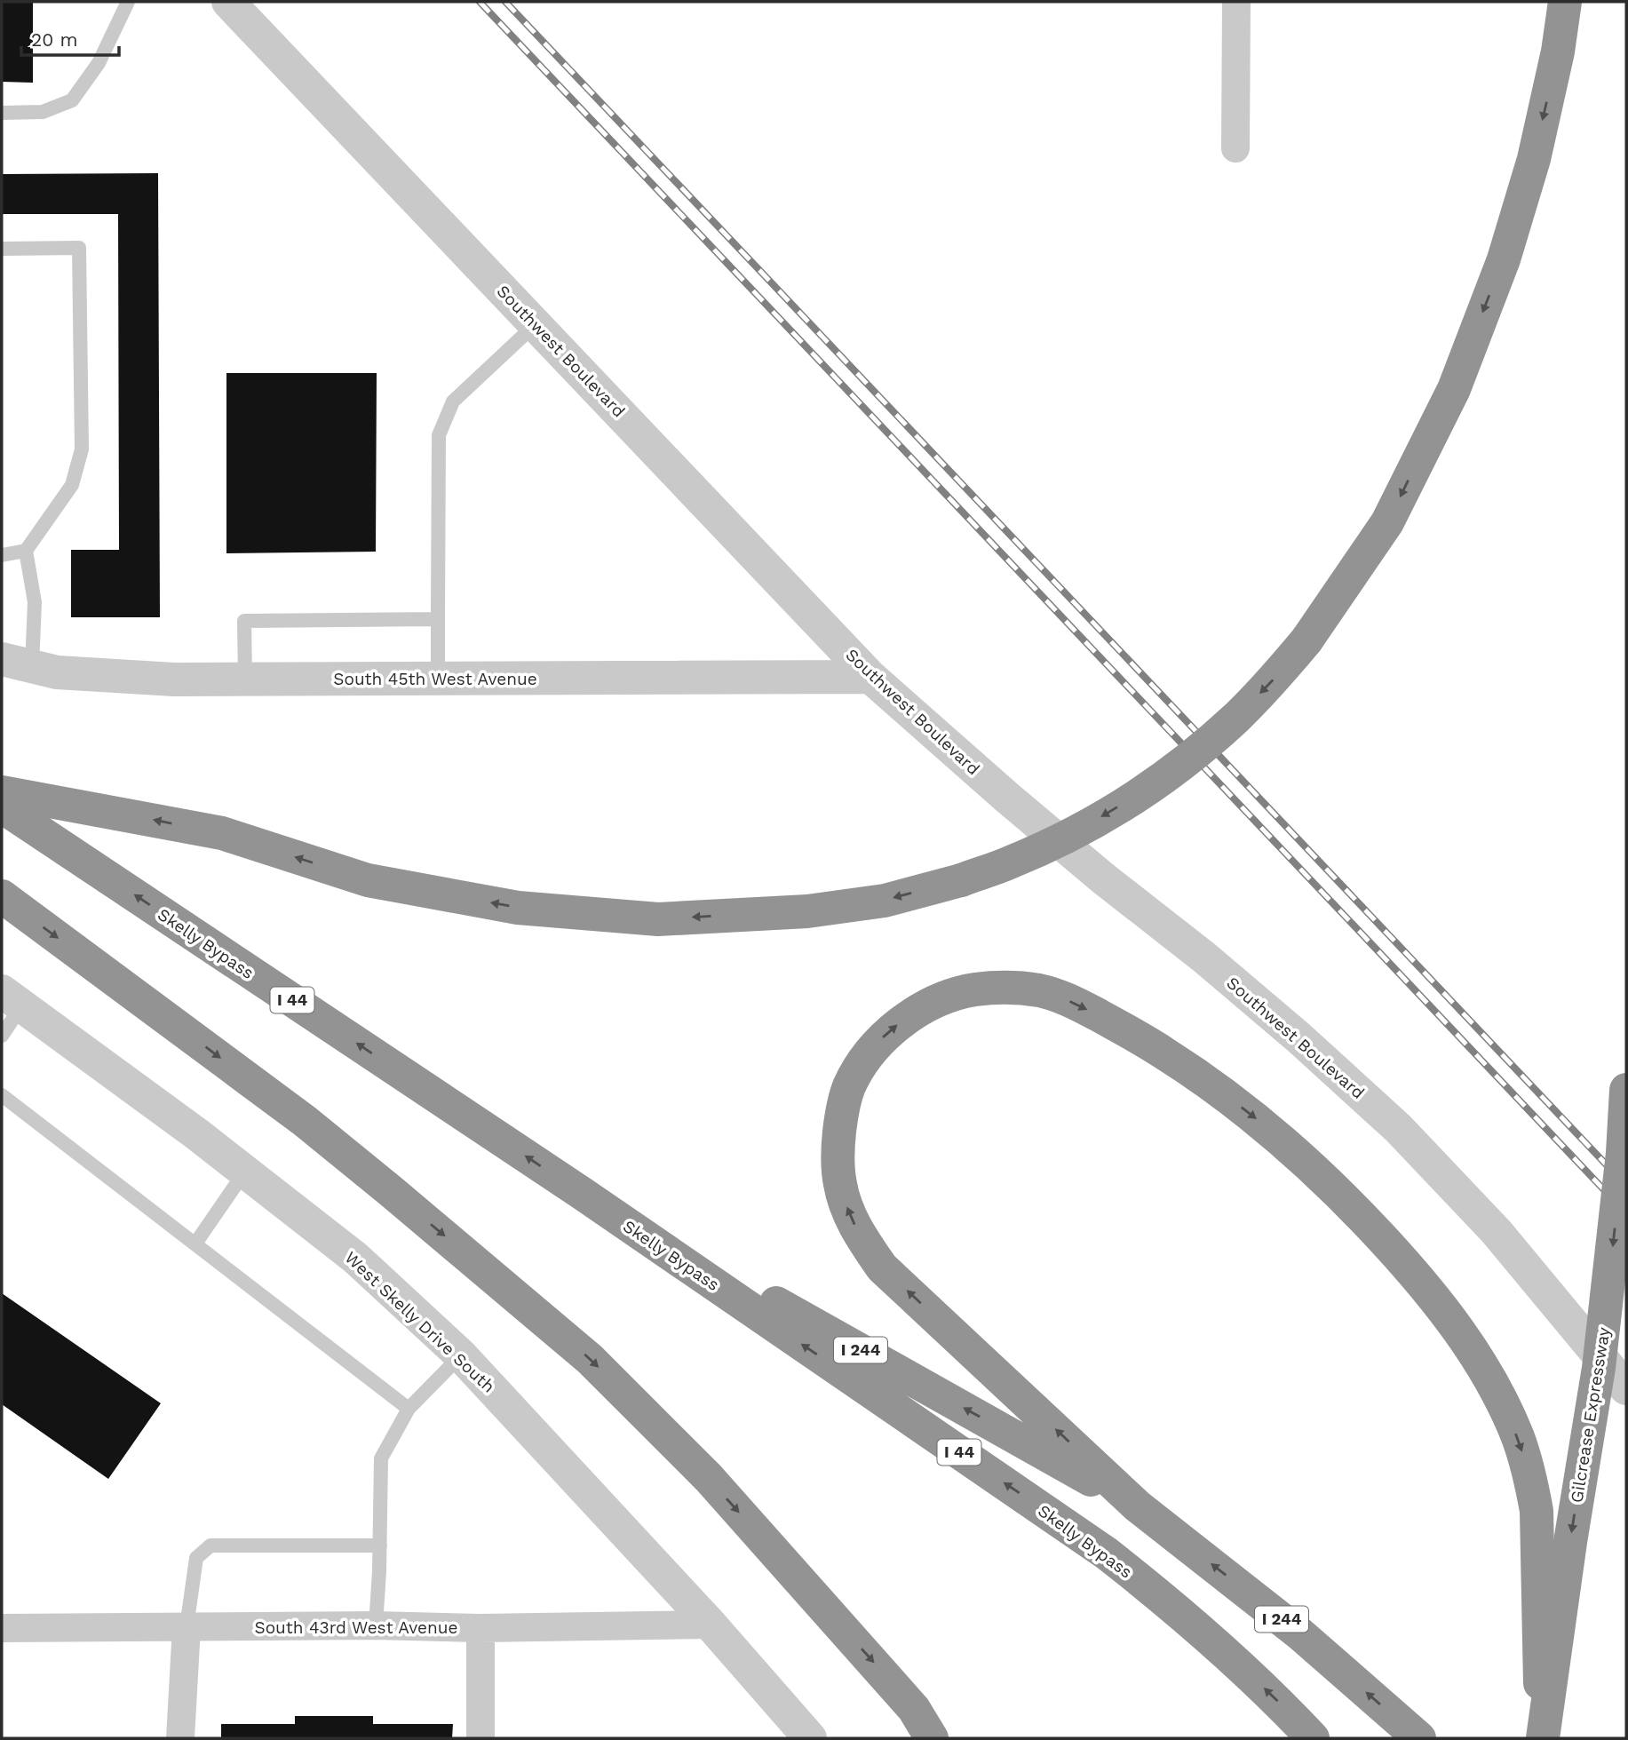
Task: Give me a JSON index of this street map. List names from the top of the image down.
{
  "streets": {
    "highway": [
      "Skelly Bypass",
      "I 44",
      "I 244",
      "Gilcrease Expressway"
    ],
    "street": [
      "Southwest Boulevard",
      "South 45th West Avenue",
      "West Skelly Drive South",
      "South 43rd West Avenue"
    ]
  },
  "crossings": [
    ["Southwest Boulevard", "South 45th West Avenue"],
    ["Skelly Bypass", "I 244"],
    ["West Skelly Drive South", "South 43rd West Avenue"]
  ],
  "one_way": ["Gilcrease Expressway"],
  "scale_bar": "20 m"
}
